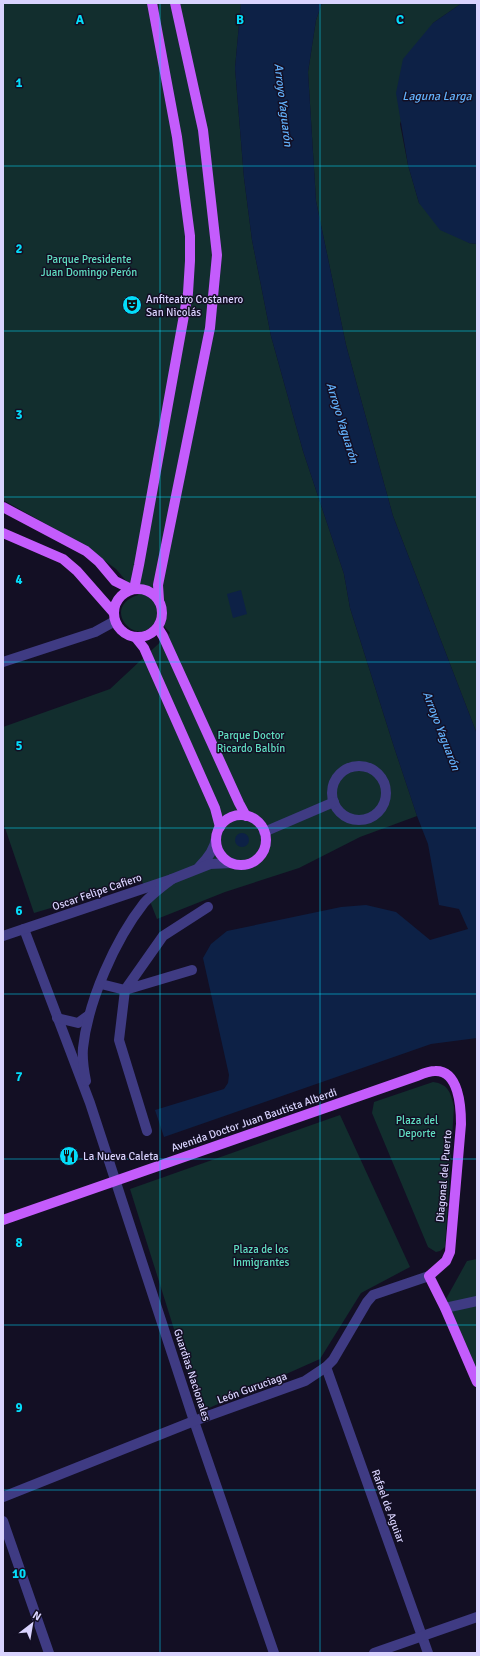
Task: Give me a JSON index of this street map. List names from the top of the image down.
{
  "streets": {
    "main road": ["Avenida Doctor Juan Bautista Alberdi", "Diagonal del Puerto"],
    "street": [
      "Oscar Felipe Cafiero",
      "Guardias Nacionales",
      "León Guruciaga",
      "Rafael de Aguiar"
    ]
  },
  "crossings": [
    ["Oscar Felipe Cafiero", "Guardias Nacionales"],
    ["Avenida Doctor Juan Bautista Alberdi", "Diagonal del Puerto"],
    ["Avenida Doctor Juan Bautista Alberdi", "Guardias Nacionales"],
    ["Diagonal del Puerto", "León Guruciaga"],
    ["Guardias Nacionales", "León Guruciaga"],
    ["León Guruciaga", "Rafael de Aguiar"]
  ],
  "water": ["Laguna Larga", "Arroyo Yaguarón"],
  "parks": [
    "Parque Presidente Juan Domingo Perón",
    "Parque Doctor Ricardo Balbín",
    "Plaza del Deporte",
    "Plaza de los Inmigrantes"
  ],
  "places": {
    "theatre": ["Anfiteatro Costanero San Nicolás"],
    "restaurant": ["La Nueva Caleta"]
  },
  "north": "top right",
  "grid": {
    "columns": ["A", "B", "C"],
    "rows": [
      "1",
      "2",
      "3",
      "4",
      "5",
      "6",
      "7",
      "8",
      "9",
      "10"
    ]
  }
}
